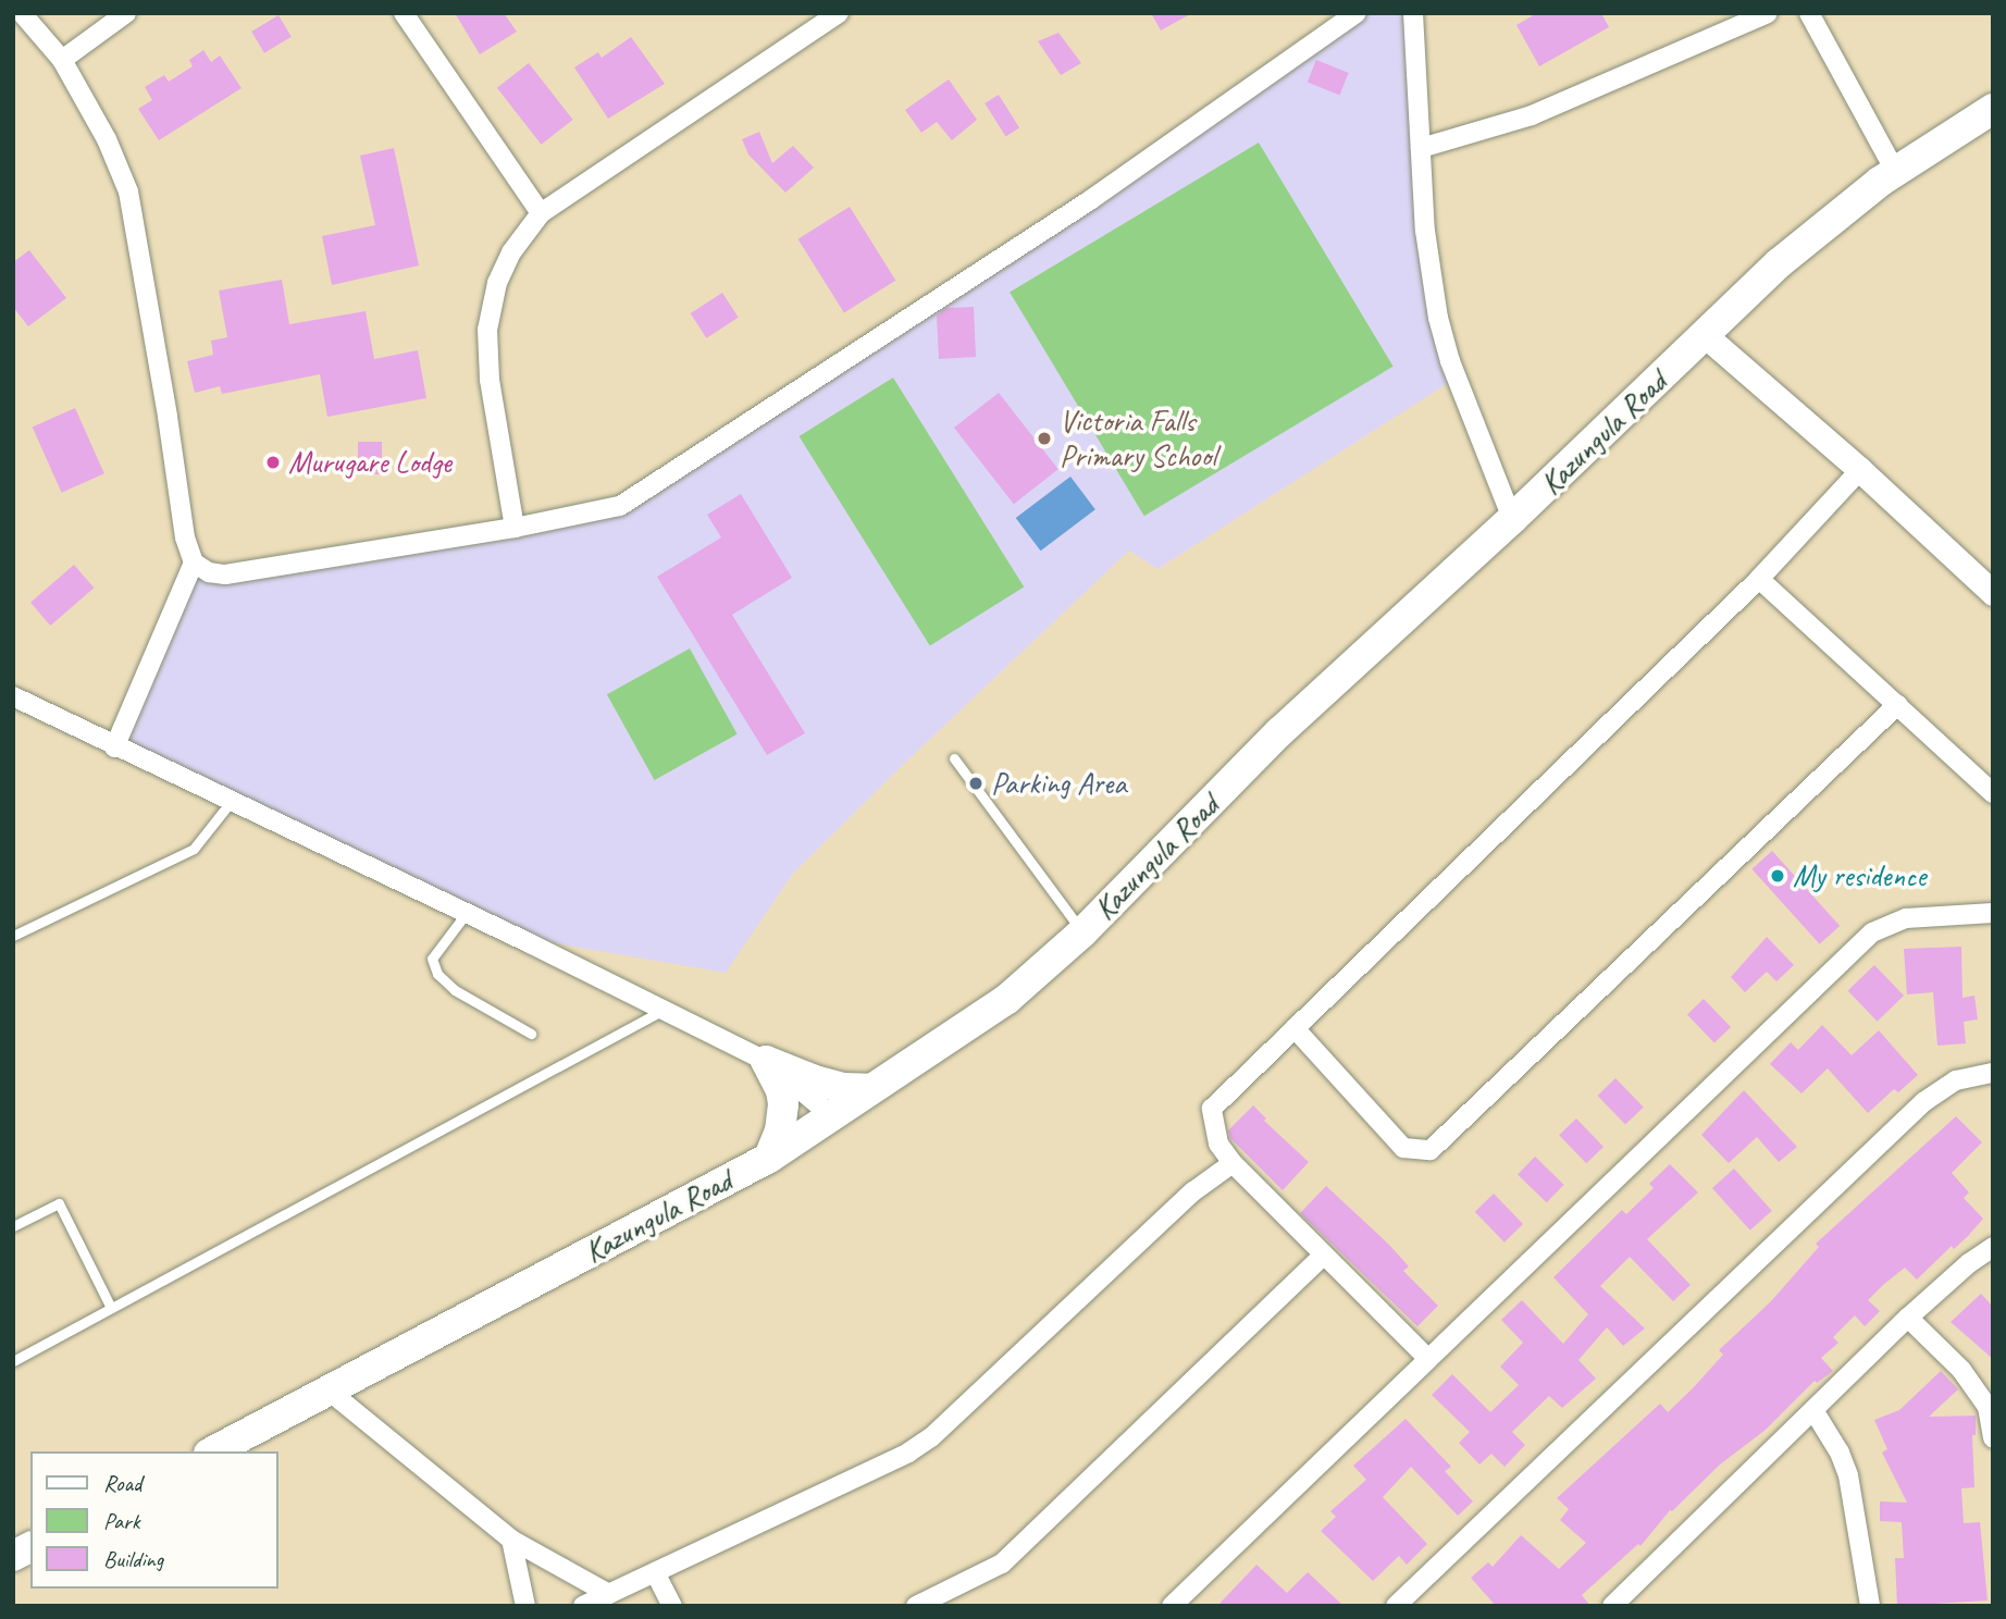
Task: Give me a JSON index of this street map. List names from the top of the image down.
{
  "streets": {
    "main road": ["Kazungula Road"]
  },
  "places": [
    "Victoria Falls Primary School",
    "Murugare Lodge",
    "Parking Area",
    "My residence"
  ],
  "legend": ["Road", "Park", "Building"]
}
